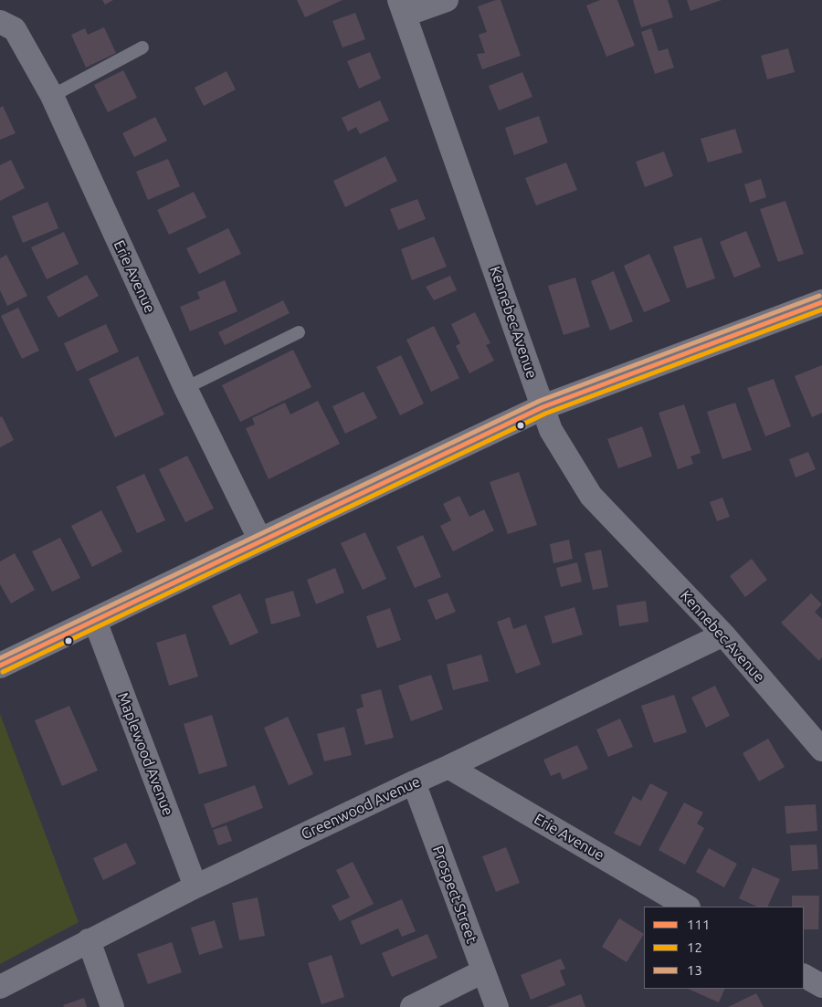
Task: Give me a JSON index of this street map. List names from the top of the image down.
{
  "streets": {
    "street": [
      "Erie Avenue",
      "Kennebec Avenue",
      "Maplewood Avenue",
      "Greenwood Avenue",
      "Prospect Street"
    ]
  },
  "crossings": [
    ["Erie Avenue", "Greenwood Avenue"],
    ["Kennebec Avenue", "Greenwood Avenue"],
    ["Maplewood Avenue", "Greenwood Avenue"],
    ["Greenwood Avenue", "Prospect Street"]
  ],
  "lines": ["transit line 13", "transit line 111", "transit line 12"],
  "legend": ["111", "12", "13"]
}
